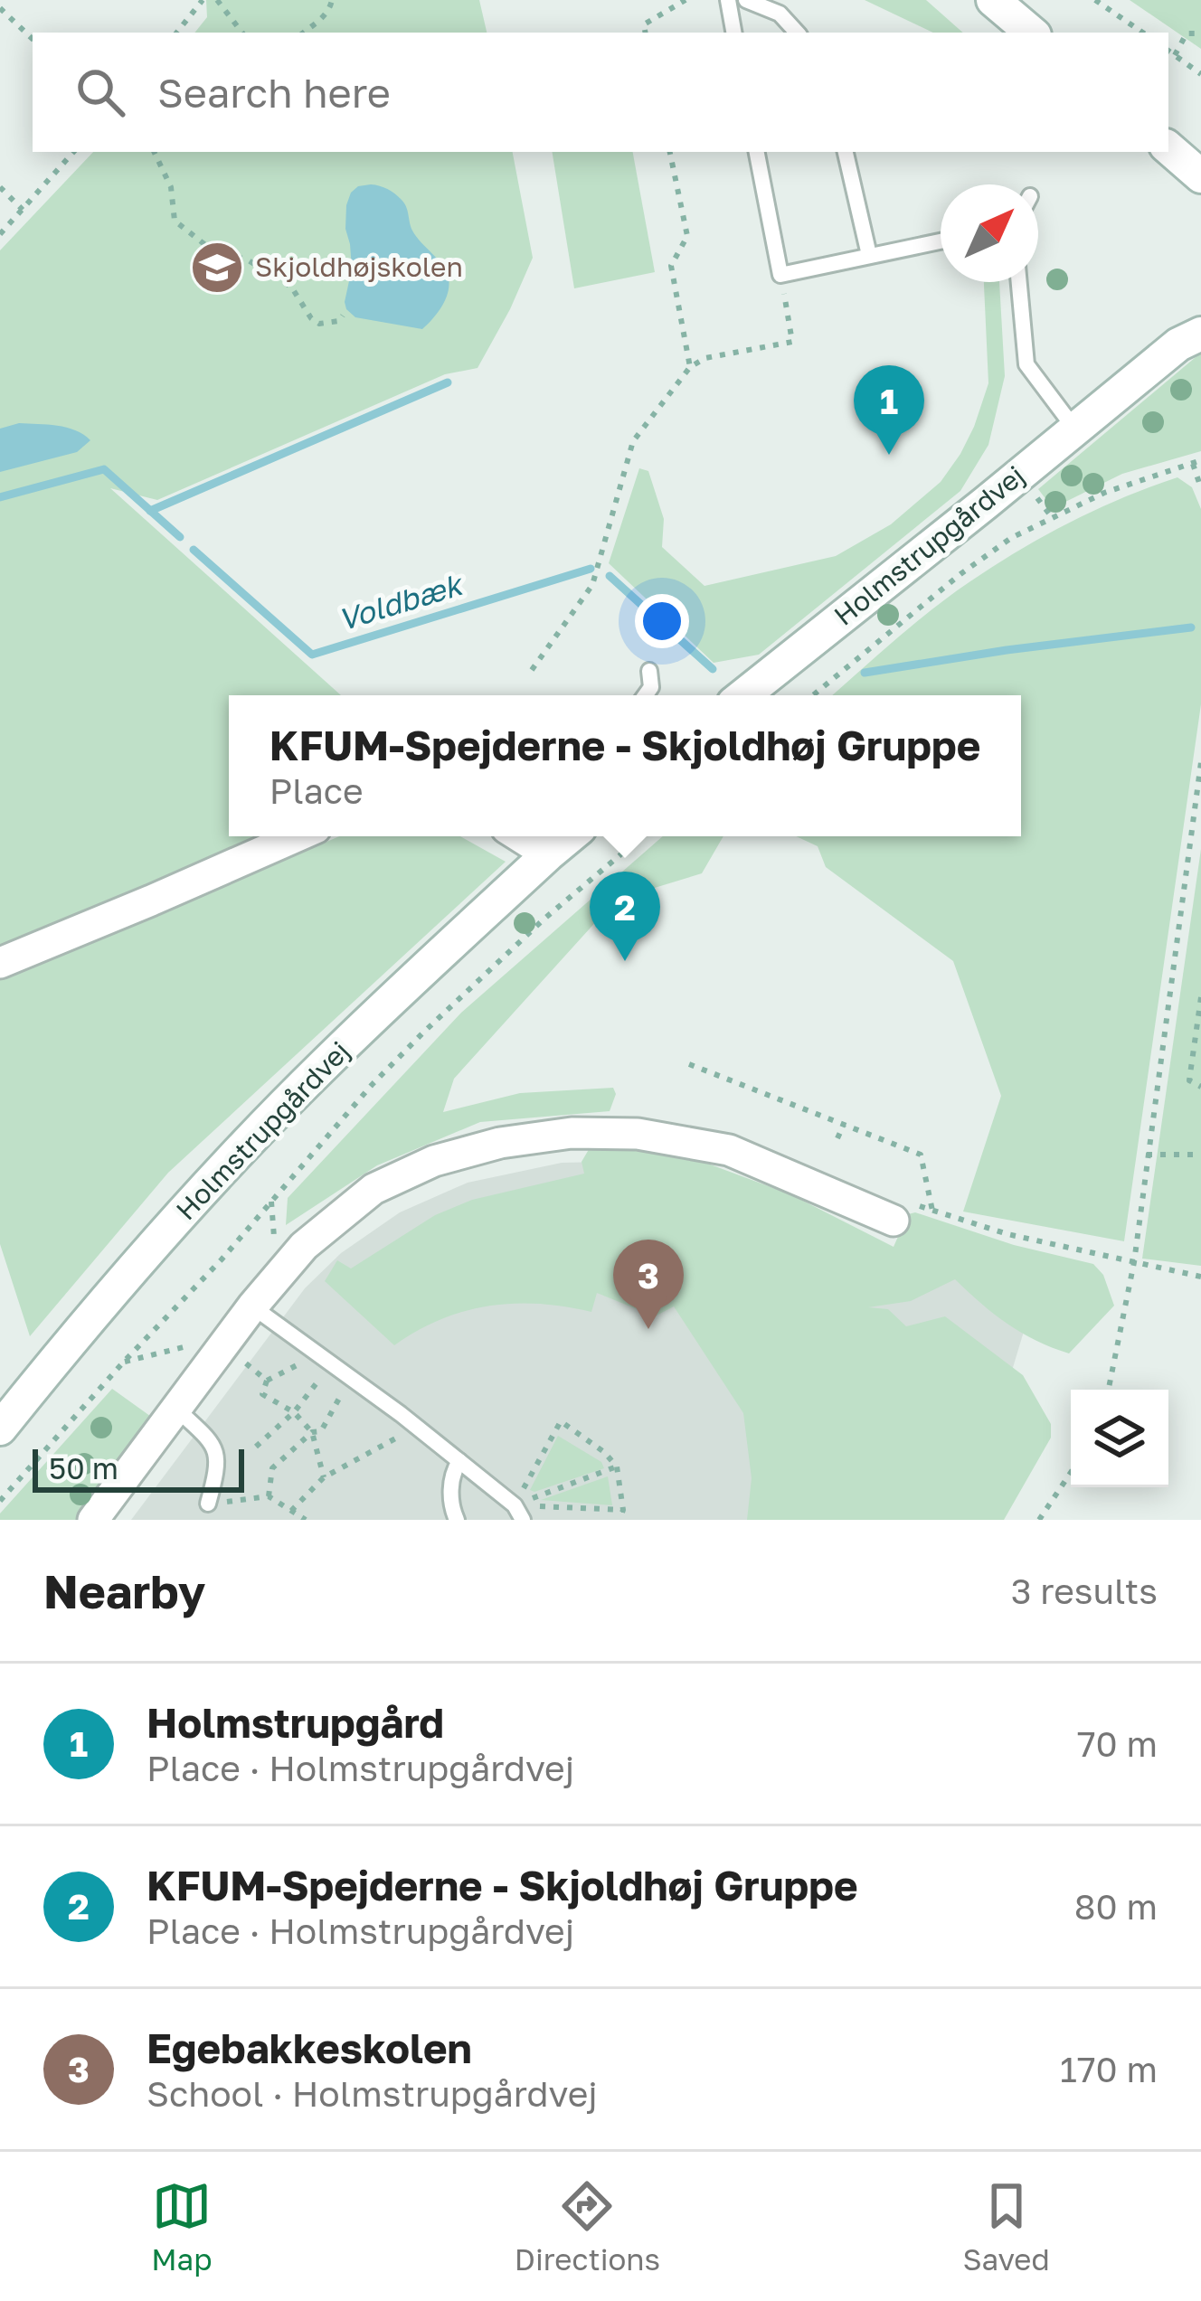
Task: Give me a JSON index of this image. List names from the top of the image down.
{
  "streets": {
    "street": ["Holmstrupgårdvej"]
  },
  "water": ["Voldbæk"],
  "places": {
    "school or university": ["Skjoldhøjskolen"]
  },
  "scale_bar": "50 m",
  "north": "top right",
  "page": {
    "search": "Search here",
    "pins": ["1", "2", "3"],
    "popup": ["KFUM-Spejderne - Skjoldhøj Gruppe", "Place"],
    "scale": "50 m",
    "heading": ["Nearby", "3 results"],
    "list": [
      {
        "mark": "1",
        "name": "Holmstrupgård",
        "note": "Place · Holmstrupgårdvej",
        "value": "70 m"
      },
      {
        "mark": "2",
        "name": "KFUM-Spejderne - Skjoldhøj Gruppe",
        "note": "Place · Holmstrupgårdvej",
        "value": "80 m"
      },
      {
        "mark": "3",
        "name": "Egebakkeskolen",
        "note": "School · Holmstrupgårdvej",
        "value": "170 m"
      }
    ],
    "nav": ["Map", "Directions", "Saved"]
  }
}
